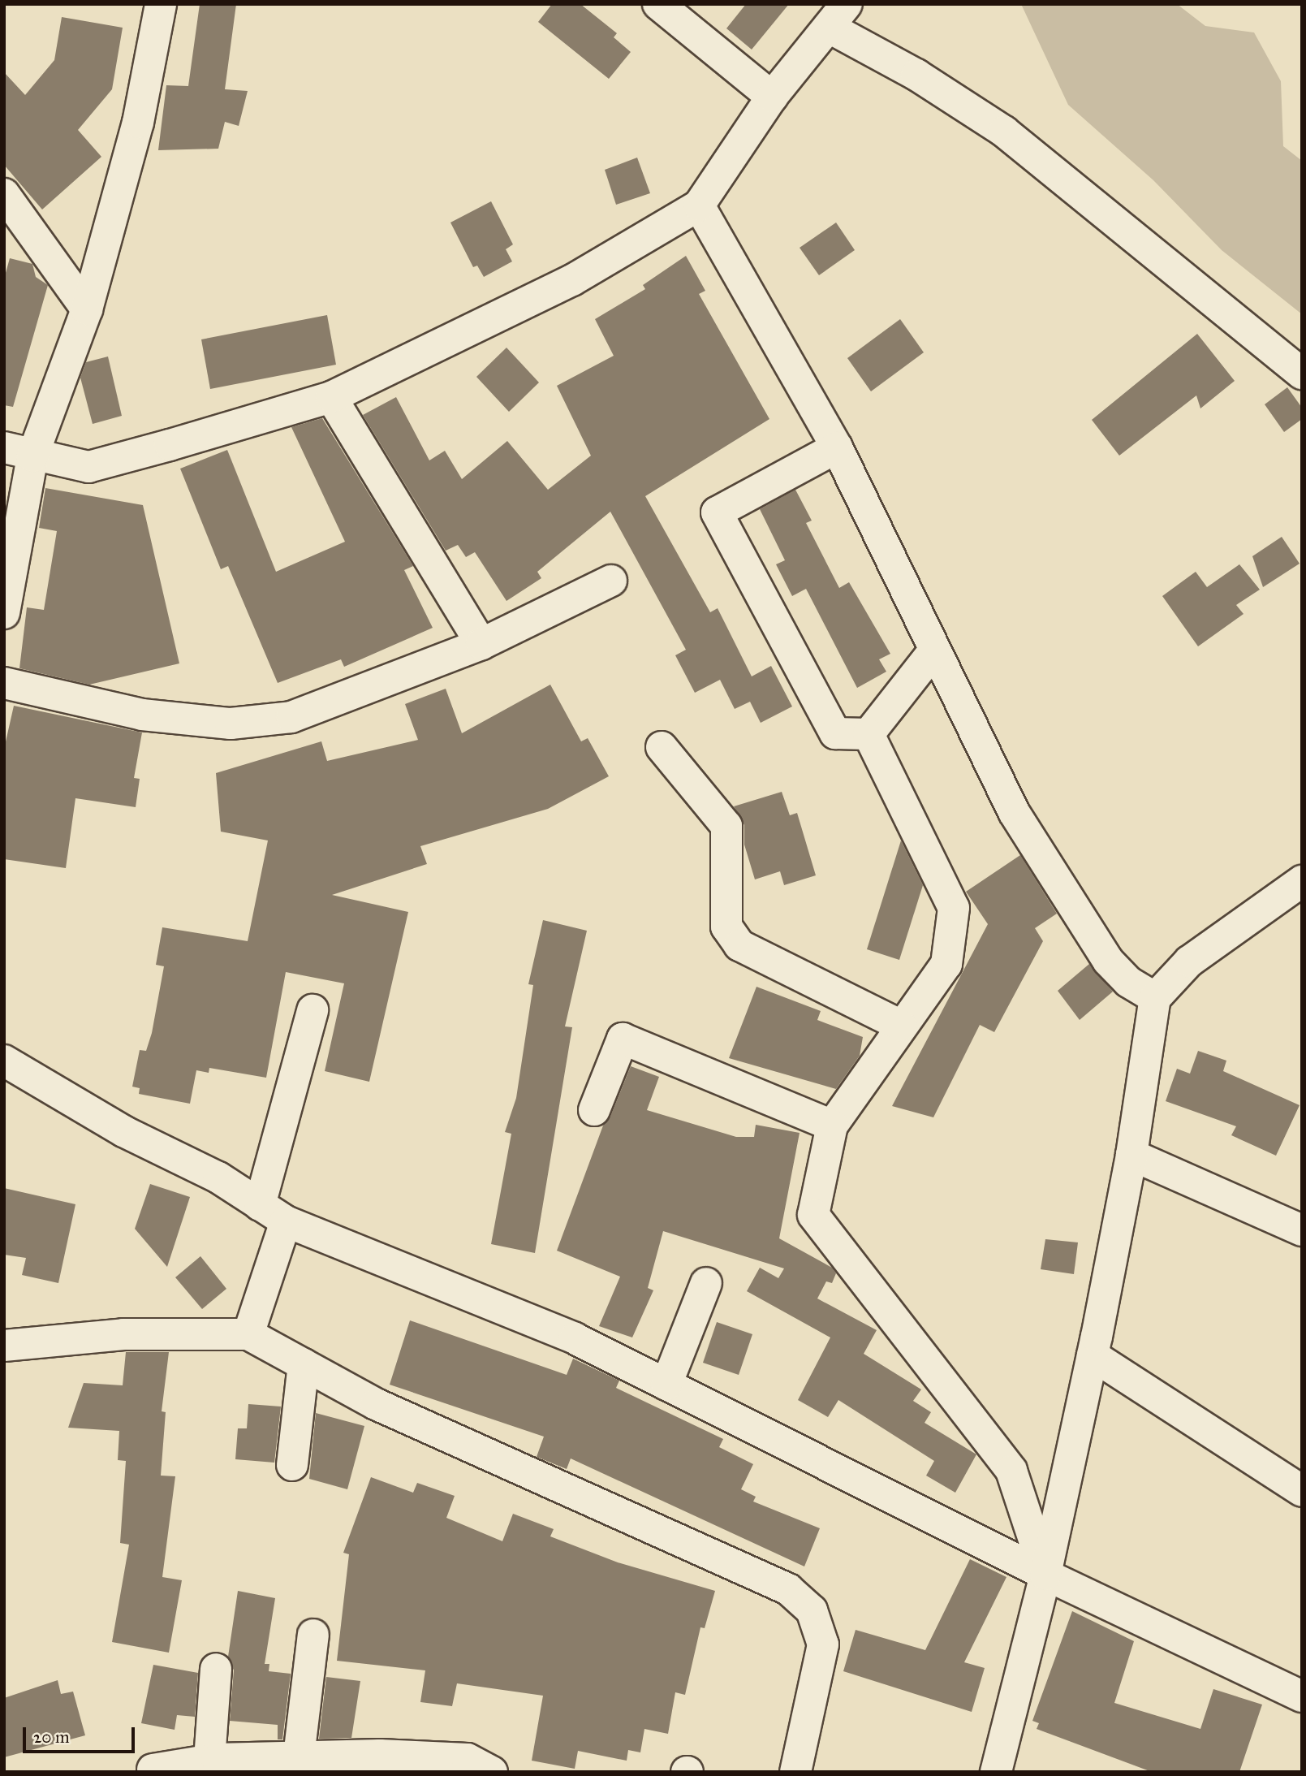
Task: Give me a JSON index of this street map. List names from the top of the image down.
{
  "scale_bar": "20 m"
}
